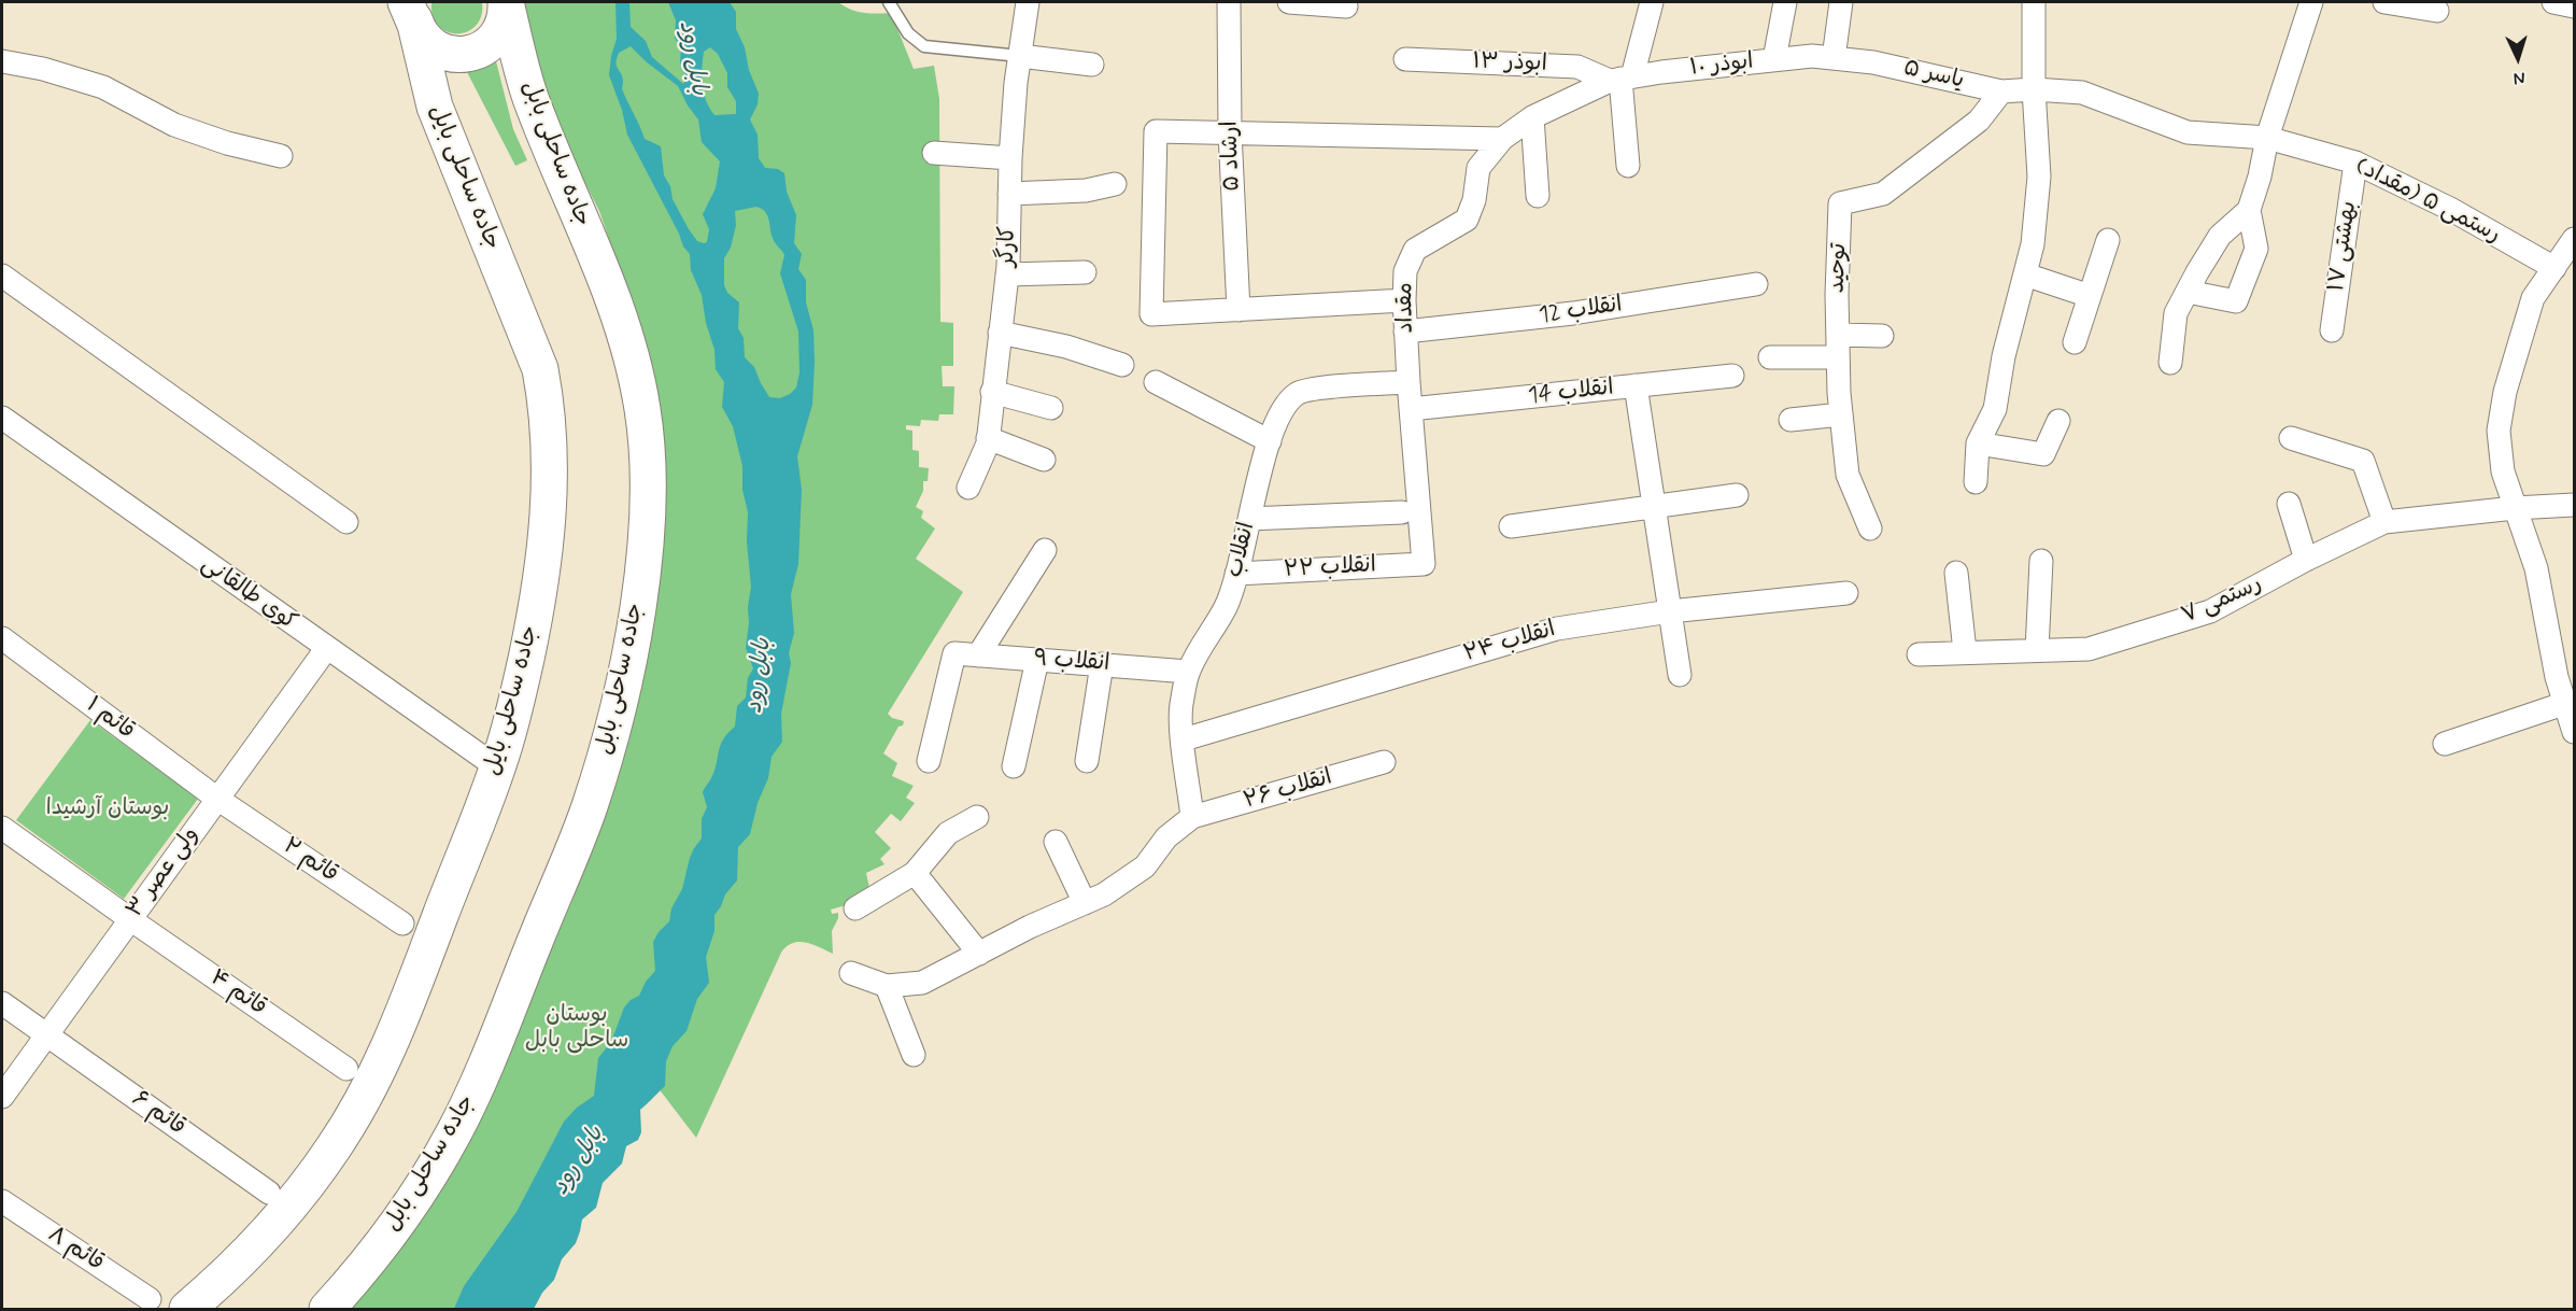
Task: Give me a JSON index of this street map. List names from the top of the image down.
{
  "streets": {
    "main road": ["جاده ساحلی بابل", "جاده ساحلی بایل"],
    "street": [
      "ابوذر ۱۳",
      "ابوذر ۱۰",
      "یاسر ۵",
      "ارشاد ۵",
      "رستمی ۵ (مقداد)",
      "کارگر",
      "بهشتی ۱۷",
      "توحید",
      "مقداد",
      "انقلاب 12",
      "انقلاب 14",
      "انقلاب",
      "انقلاب ۲۲",
      "کوی طالقانی",
      "رستمی ۷",
      "انقلاب ۲۴",
      "انقلاب ۹",
      "قائم ۱",
      "انقلاب ۲۶",
      "قائم ۲",
      "ولی عصر ۳",
      "قائم ۴",
      "قائم ۶",
      "قائم ۸"
    ]
  },
  "crossings": [
    ["ابوذر ۱۳", "ابوذر ۱۰"],
    ["ابوذر ۱۳", "مقداد"],
    ["ابوذر ۱۰", "یاسر ۵"],
    ["ابوذر ۱۰", "مقداد"],
    ["یاسر ۵", "رستمی ۵ (مقداد)"],
    ["یاسر ۵", "توحید"],
    ["جاده ساحلی بایل", "کوی طالقانی"],
    ["رستمی ۵ (مقداد)", "بهشتی ۱۷"],
    ["مقداد", "انقلاب 12"],
    ["مقداد", "انقلاب 14"],
    ["مقداد", "انقلاب"],
    ["مقداد", "انقلاب ۲۲"],
    ["انقلاب", "انقلاب ۲۲"],
    ["انقلاب", "انقلاب ۲۴"],
    ["انقلاب", "انقلاب ۹"],
    ["انقلاب", "انقلاب ۲۶"],
    ["کوی طالقانی", "ولی عصر ۳"],
    ["قائم ۱", "قائم ۲"],
    ["قائم ۱", "ولی عصر ۳"],
    ["قائم ۲", "ولی عصر ۳"],
    ["ولی عصر ۳", "قائم ۴"],
    ["ولی عصر ۳", "قائم ۶"]
  ],
  "water": ["بابل رود"],
  "parks": ["بوستان آرشیدا", "بوستان ساحلی بابل"],
  "north": "bottom"
}
